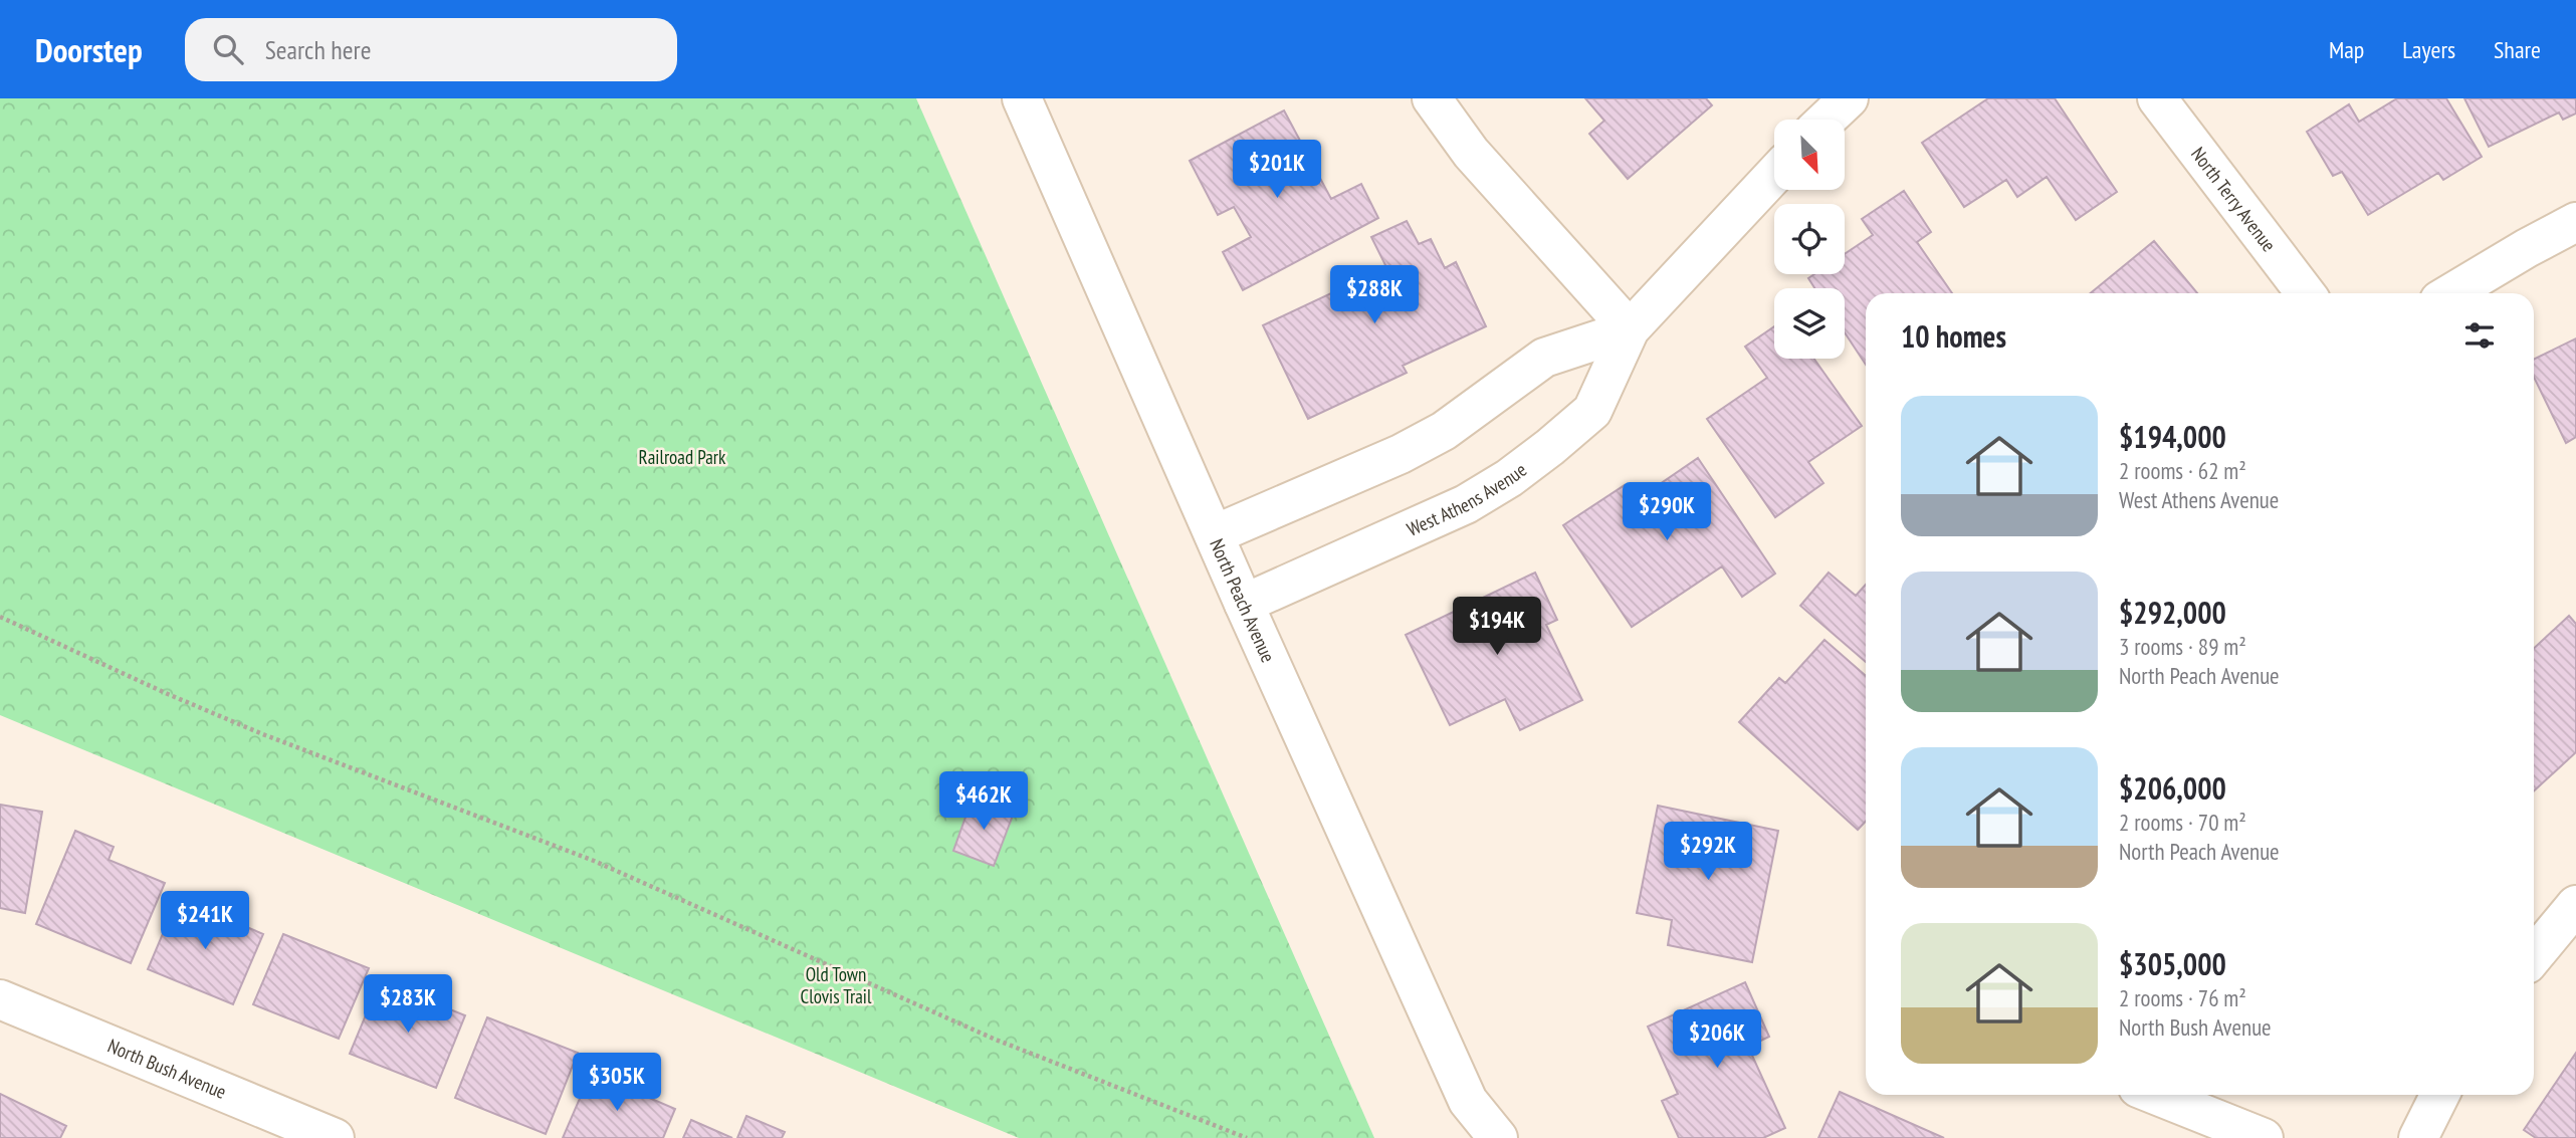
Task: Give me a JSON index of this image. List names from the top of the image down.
{
  "streets": {
    "street": [
      "North Terry Avenue",
      "West Athens Avenue",
      "North Peach Avenue",
      "North Bush Avenue"
    ]
  },
  "crossings": [
    ["West Athens Avenue", "North Peach Avenue"]
  ],
  "parks": ["Railroad Park", "Old Town Clovis Trail"],
  "north": "bottom right",
  "page": {
    "header": "Doorstep",
    "search": "Search here",
    "nav": ["Map", "Layers", "Share"],
    "price": [
      "$201K",
      "$288K",
      "$290K",
      "$194K",
      "$462K",
      "$292K",
      "$241K",
      "$283K",
      "$206K",
      "$305K"
    ],
    "heading": "10 homes",
    "list": [
      {
        "name": "$194,000",
        "note": "2 rooms · 62 m² · West Athens Avenue"
      },
      {
        "name": "$292,000",
        "note": "3 rooms · 89 m² · North Peach Avenue"
      },
      {
        "name": "$206,000",
        "note": "2 rooms · 70 m² · North Peach Avenue"
      },
      {
        "name": "$305,000",
        "note": "2 rooms · 76 m² · North Bush Avenue"
      }
    ]
  }
}
